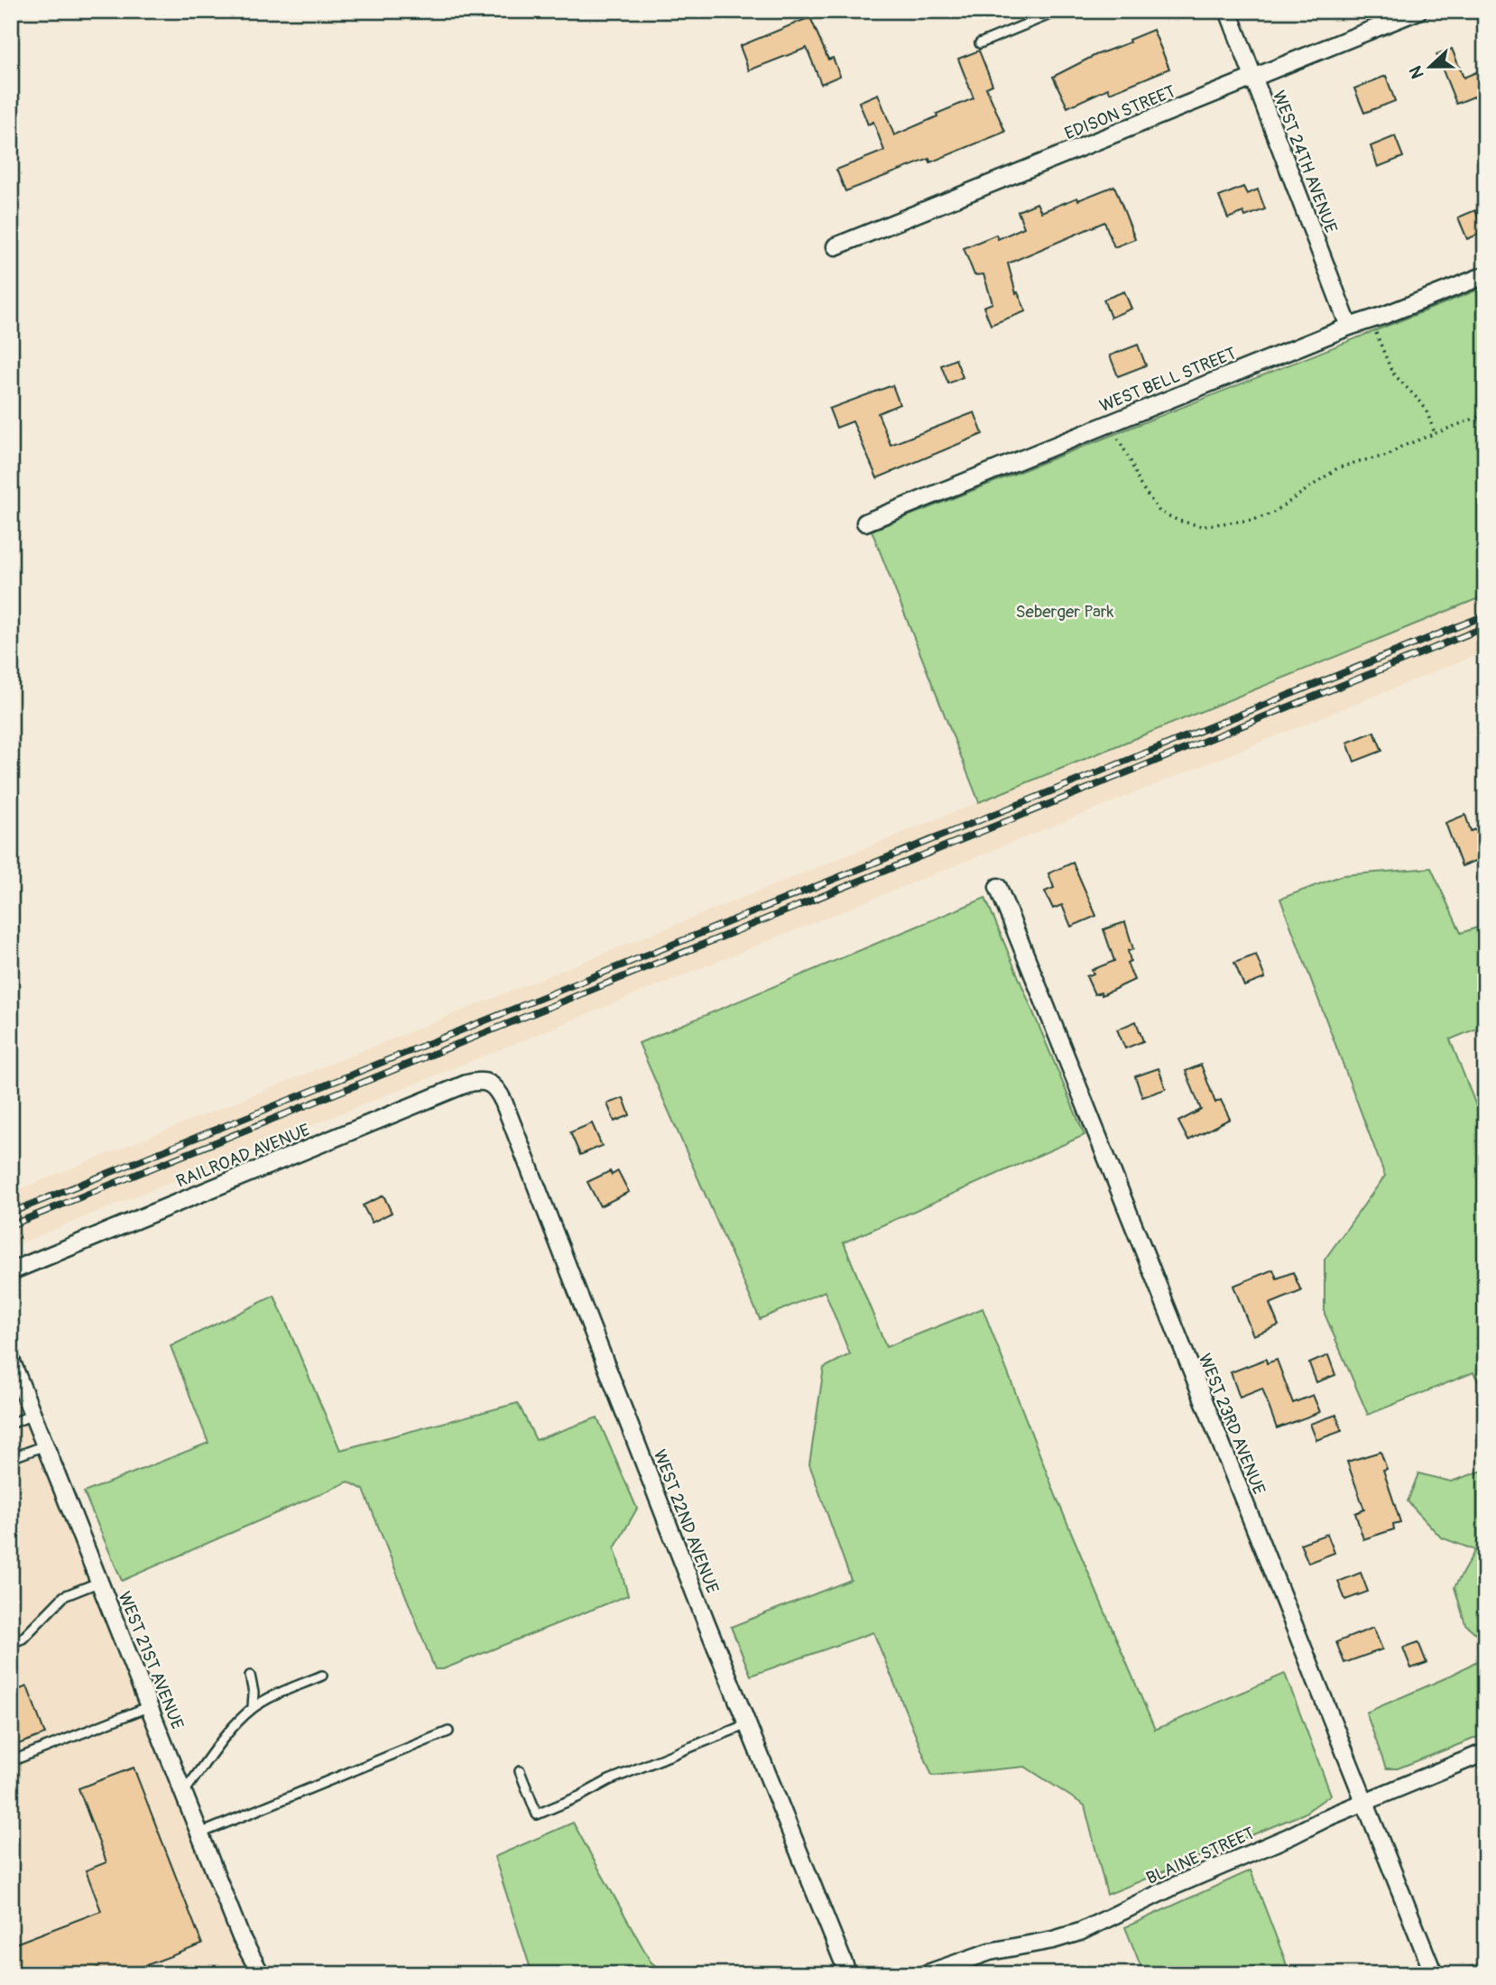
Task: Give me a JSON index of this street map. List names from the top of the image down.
{
  "streets": {
    "street": [
      "EDISON STREET",
      "WEST 24TH AVENUE",
      "WEST BELL STREET",
      "RAILROAD AVENUE",
      "WEST 23RD AVENUE",
      "WEST 22ND AVENUE",
      "WEST 21ST AVENUE",
      "BLAINE STREET"
    ]
  },
  "crossings": [
    ["EDISON STREET", "WEST 24TH AVENUE"],
    ["WEST 24TH AVENUE", "WEST BELL STREET"],
    ["RAILROAD AVENUE", "WEST 22ND AVENUE"],
    ["WEST 23RD AVENUE", "BLAINE STREET"]
  ],
  "parks": ["Seberger Park"],
  "north": "left"
}
